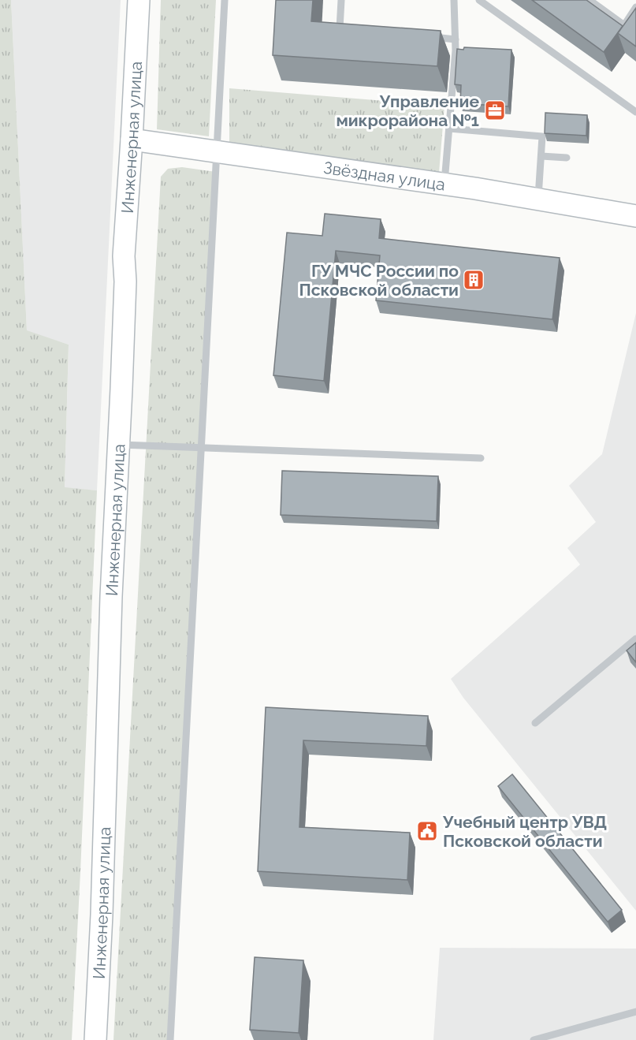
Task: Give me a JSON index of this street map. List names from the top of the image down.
{
  "streets": {
    "main road": ["Инженерная улица", "Звёздная улица"]
  },
  "crossings": [
    ["Инженерная улица", "Звёздная улица"]
  ],
  "places": {
    "office": ["Управление микрорайона №1"],
    "building": ["ГУ МЧС России по Псковской области"],
    "public building": ["Учебный центр УВД Псковской области"]
  }
}
